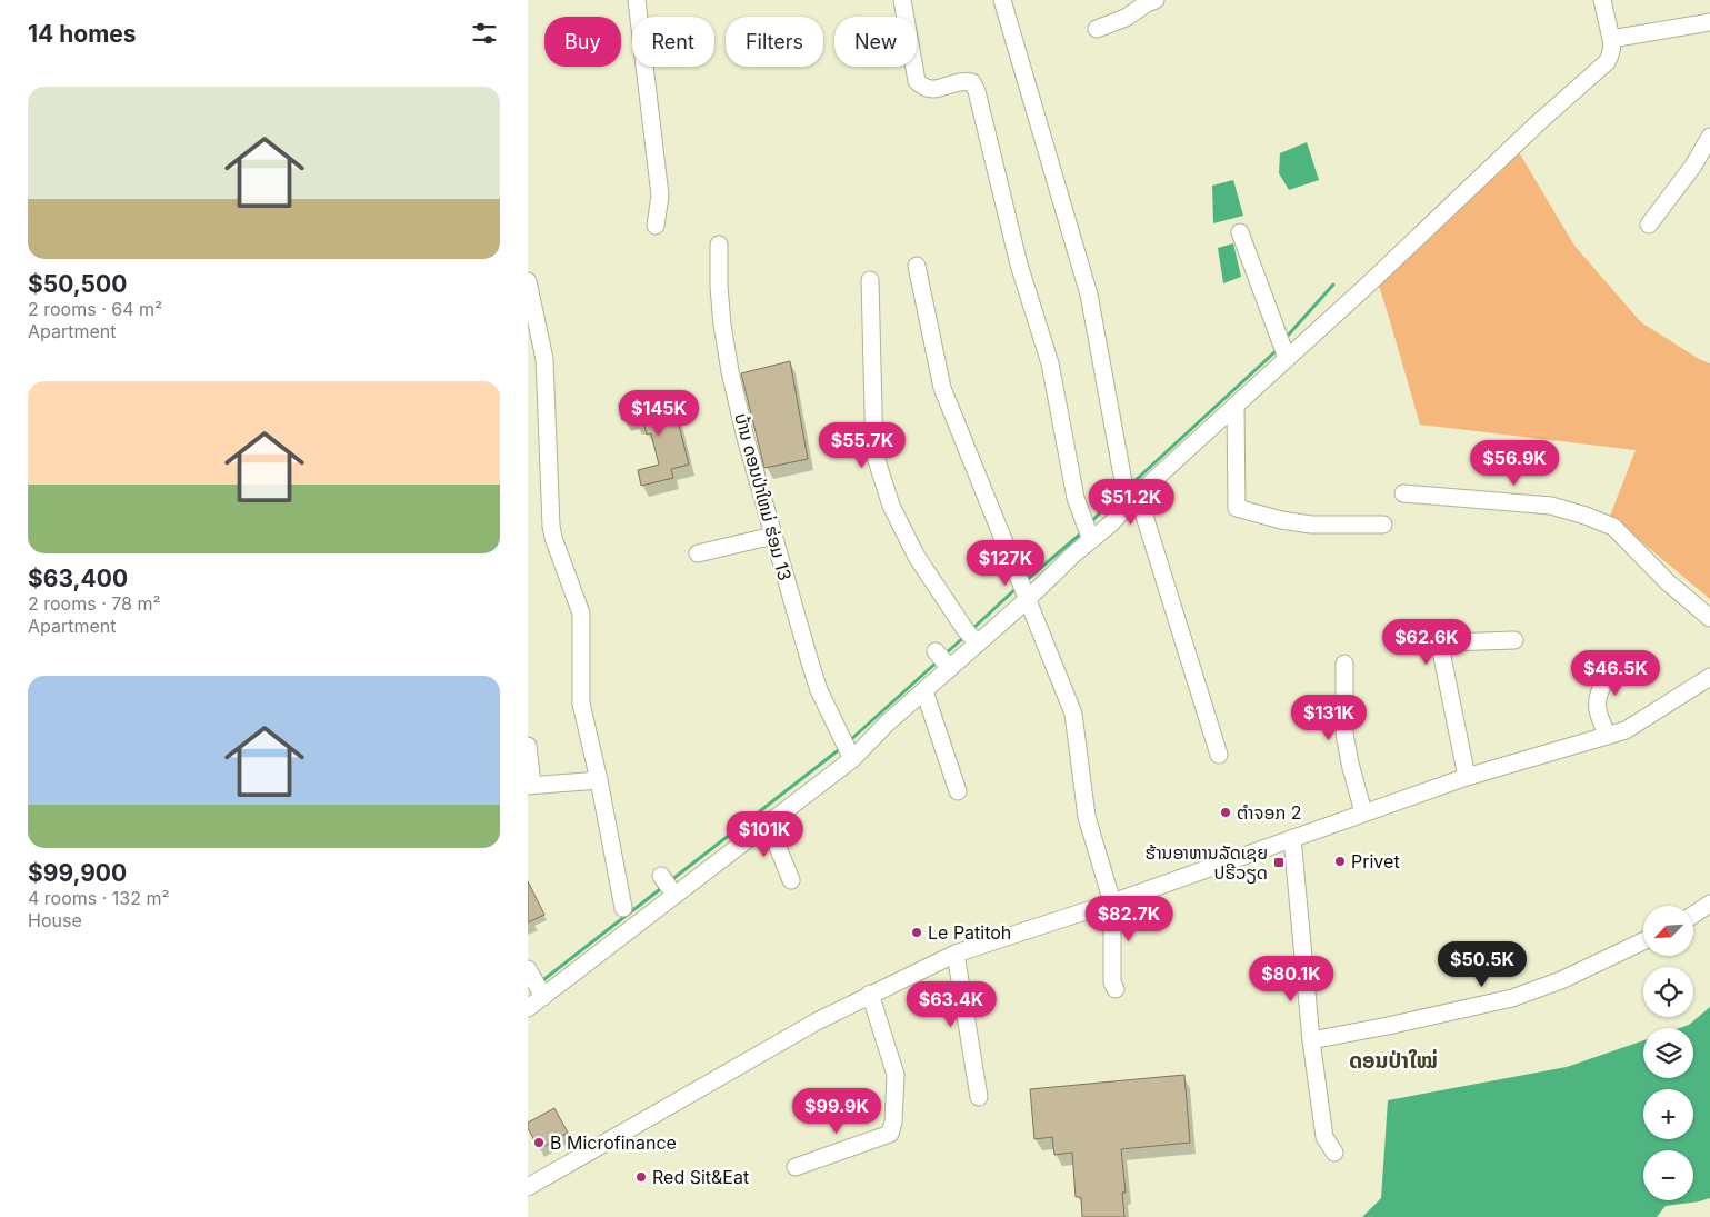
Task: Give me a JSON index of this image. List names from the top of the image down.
{
  "streets": {
    "street": ["ບ້ານ ດອນປ່າໃຫມ່ ຮ່ອມ 13"]
  },
  "districts": ["ດອນປ່າໃໝ່"],
  "places": {
    "other": [
      "ຕຳຈອກ 2",
      "Privet",
      "Le Patitoh",
      "B Microfinance",
      "Red Sit&Eat"
    ],
    "transit": ["ຮ້ານອາຫານລັດເຊຍ ປຣີວຽດ"]
  },
  "north": "bottom left",
  "page": {
    "heading": "14 homes",
    "chip": [
      "Buy",
      "Rent",
      "Filters",
      "New"
    ],
    "list": [
      {
        "name": "$50,500",
        "note": "2 rooms · 64 m² · Apartment"
      },
      {
        "name": "$63,400",
        "note": "2 rooms · 78 m² · Apartment"
      },
      {
        "name": "$99,900",
        "note": "4 rooms · 132 m² · House"
      }
    ],
    "price": [
      "$145K",
      "$55.7K",
      "$56.9K",
      "$51.2K",
      "$127K",
      "$62.6K",
      "$46.5K",
      "$131K",
      "$101K",
      "$82.7K",
      "$50.5K",
      "$80.1K",
      "$63.4K",
      "$99.9K"
    ],
    "map_buttons": ["+", "−"]
  }
}
